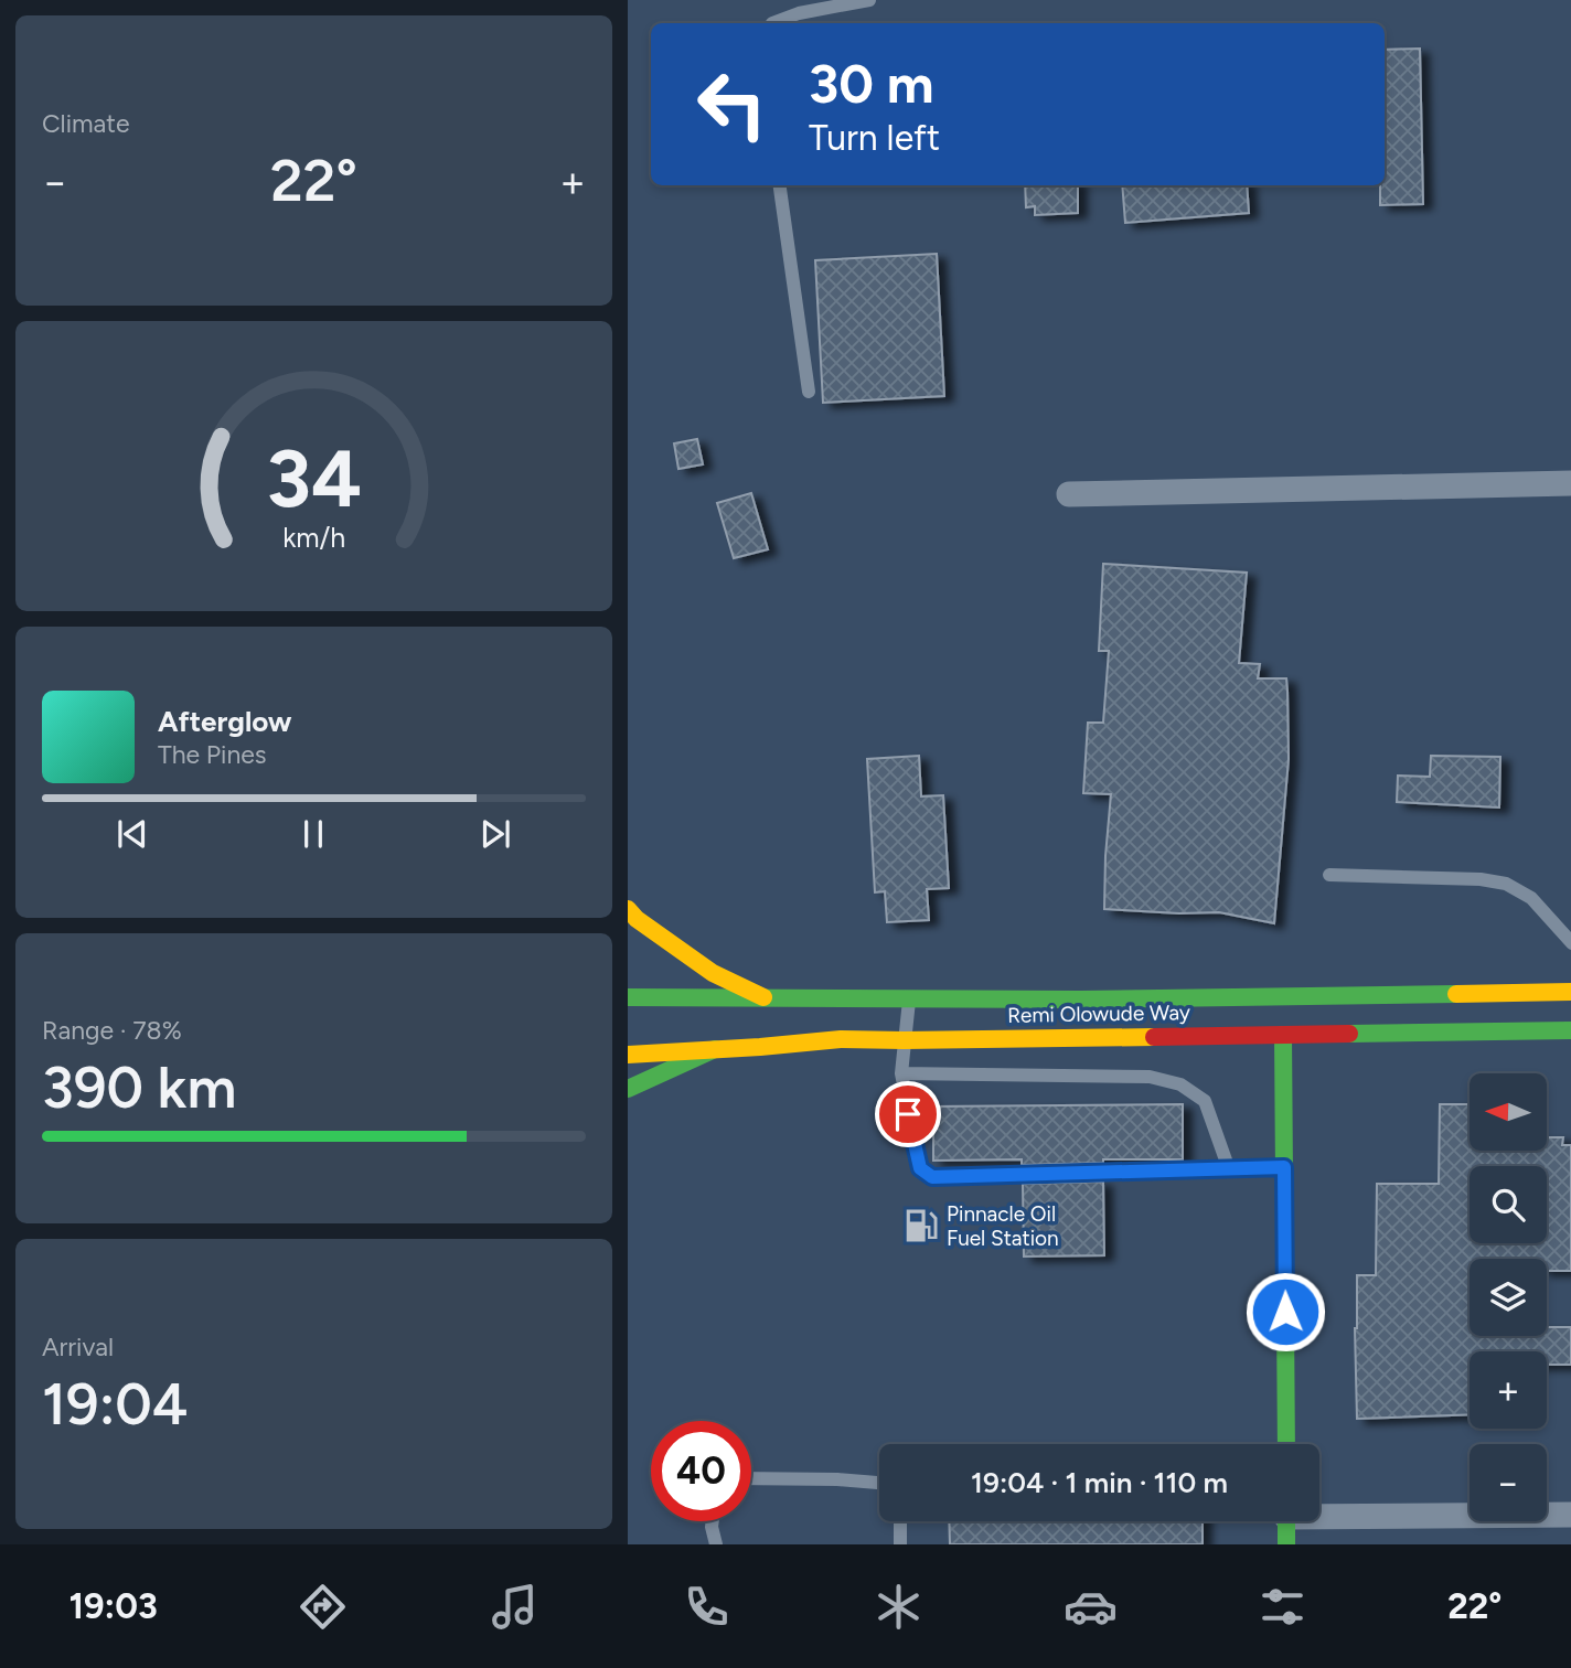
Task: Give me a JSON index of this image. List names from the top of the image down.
{
  "streets": {
    "main road": ["Remi Olowude Way"]
  },
  "places": {
    "fuel station": ["Pinnacle Oil Fuel Station"]
  },
  "north": "left",
  "page": {
    "tile": [
      "Climate",
      ["Range · 78%", "390 km"],
      ["Arrival", "19:04"]
    ],
    "turn": ["30 m", "Turn left"],
    "heat": ["−", "22°", "+"],
    "song": ["Afterglow", "The Pines"],
    "map_buttons": ["+", "−"],
    "limit": "40",
    "trip": "19:04 · 1 min · 110 m",
    "tabs": ["19:03", "22°"],
    "gauge": ["34", "km/h"]
  }
}
